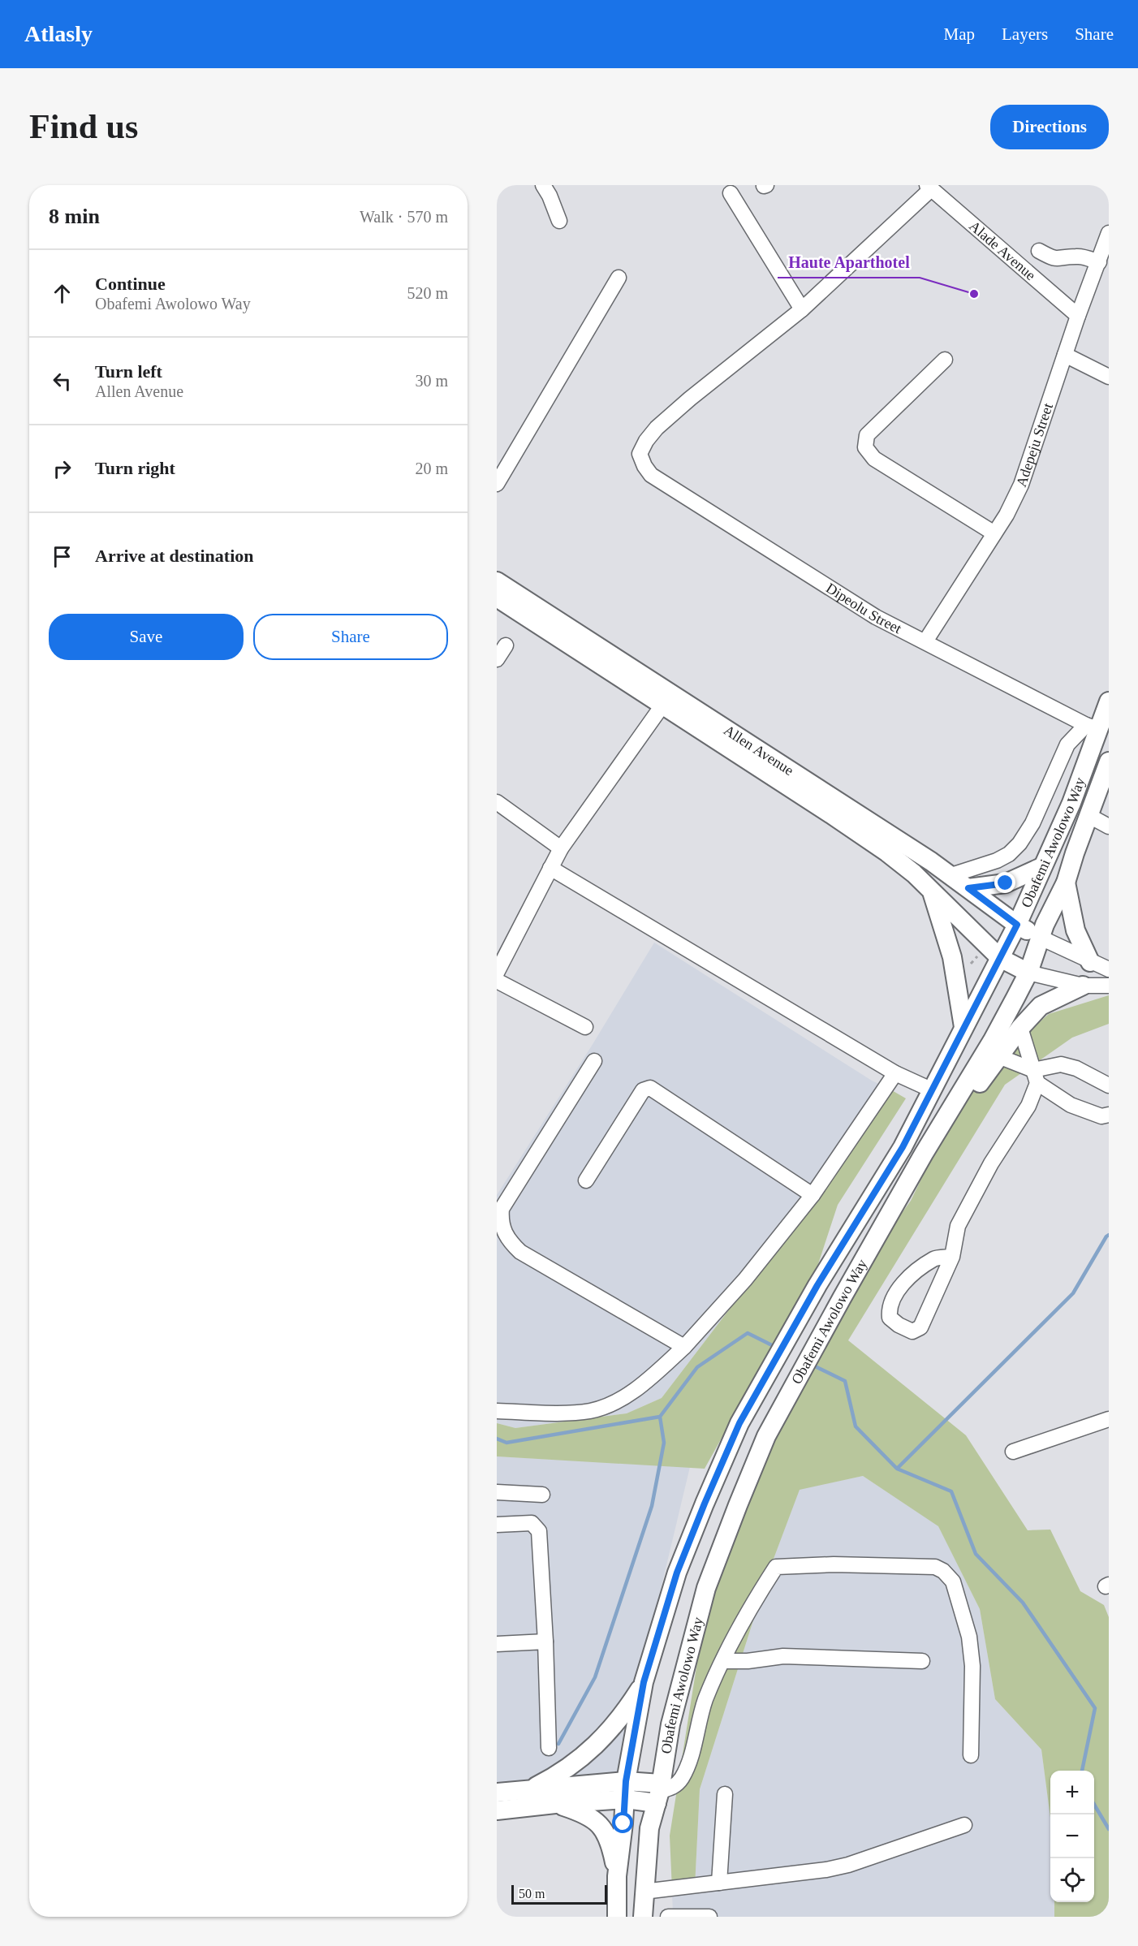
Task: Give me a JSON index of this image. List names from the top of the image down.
{
  "streets": {
    "main road": ["Allen Avenue", "Obafemi Awolowo Way"],
    "street": ["Alade Avenue", "Adepeju Street", "Dipeolu Street"]
  },
  "crossings": [
    ["Alade Avenue", "Adepeju Street"],
    ["Adepeju Street", "Dipeolu Street"],
    ["Dipeolu Street", "Obafemi Awolowo Way"],
    ["Allen Avenue", "Obafemi Awolowo Way"]
  ],
  "places": ["Haute Aparthotel"],
  "scale_bar": "50 m",
  "page": {
    "header": "Atlasly",
    "nav": ["Map", "Layers", "Share"],
    "buttons": [
      "Directions",
      ["Save", "Share"]
    ],
    "title": "Find us",
    "heading": ["8 min", "Walk · 570 m"],
    "list": [
      ["Continue", "Obafemi Awolowo Way", "520 m"],
      ["Turn left", "Allen Avenue", "30 m"],
      ["Turn right", "20 m"],
      "Arrive at destination"
    ],
    "map_buttons": ["+", "−"],
    "scale": "50 m"
  }
}
